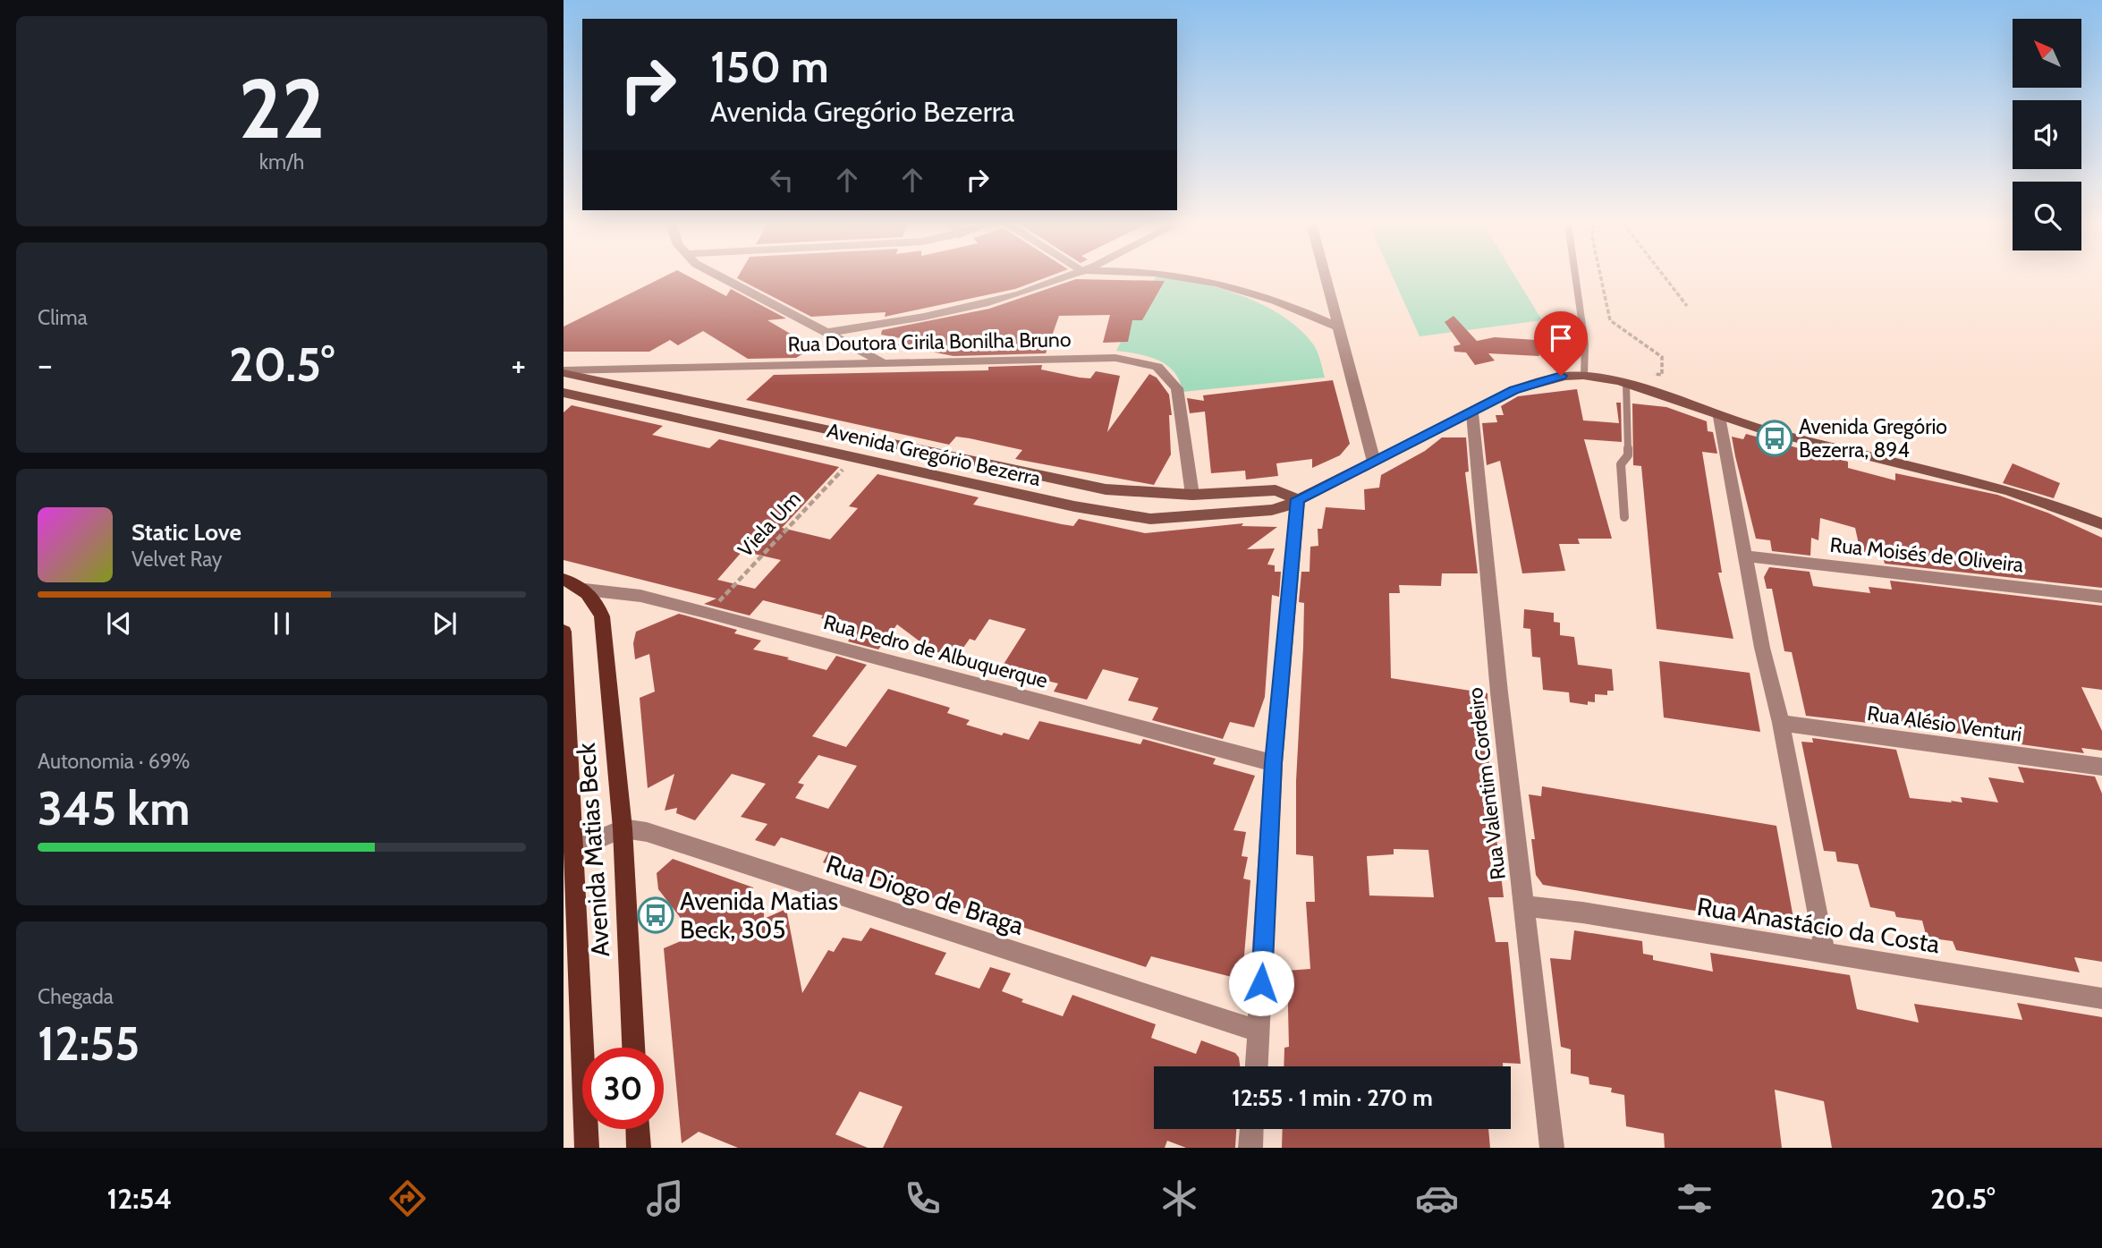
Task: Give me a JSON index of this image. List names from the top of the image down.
{
  "streets": {
    "main road": ["Avenida Matias Beck"],
    "street": [
      "Rua Doutora Cirila Bonilha Bruno",
      "Avenida Gregório Bezerra",
      "Rua Moisés de Oliveira",
      "Rua Pedro de Albuquerque",
      "Rua Alésio Venturi",
      "Rua Valentim Cordeiro",
      "Rua Diogo de Braga",
      "Rua Anastácio da Costa"
    ],
    "path": ["Viela Um"]
  },
  "crossings": [
    ["Rua Doutora Cirila Bonilha Bruno", "Avenida Gregório Bezerra"],
    ["Avenida Gregório Bezerra", "Viela Um"],
    ["Avenida Gregório Bezerra", "Rua Valentim Cordeiro"],
    ["Viela Um", "Rua Pedro de Albuquerque"],
    ["Rua Pedro de Albuquerque", "Avenida Matias Beck"],
    ["Rua Valentim Cordeiro", "Rua Anastácio da Costa"],
    ["Avenida Matias Beck", "Rua Diogo de Braga"]
  ],
  "places": {
    "bus stop": ["Avenida Gregório Bezerra, 894", "Avenida Matias Beck, 305"]
  },
  "north": "top left",
  "page": {
    "tile": [
      ["22", "km/h"],
      "Clima",
      ["Autonomia · 69%", "345 km"],
      ["Chegada", "12:55"]
    ],
    "turn": ["150 m", "Avenida Gregório Bezerra"],
    "heat": ["−", "20.5°", "+"],
    "song": ["Static Love", "Velvet Ray"],
    "limit": "30",
    "trip": "12:55 · 1 min · 270 m",
    "tabs": ["12:54", "20.5°"]
  }
}
